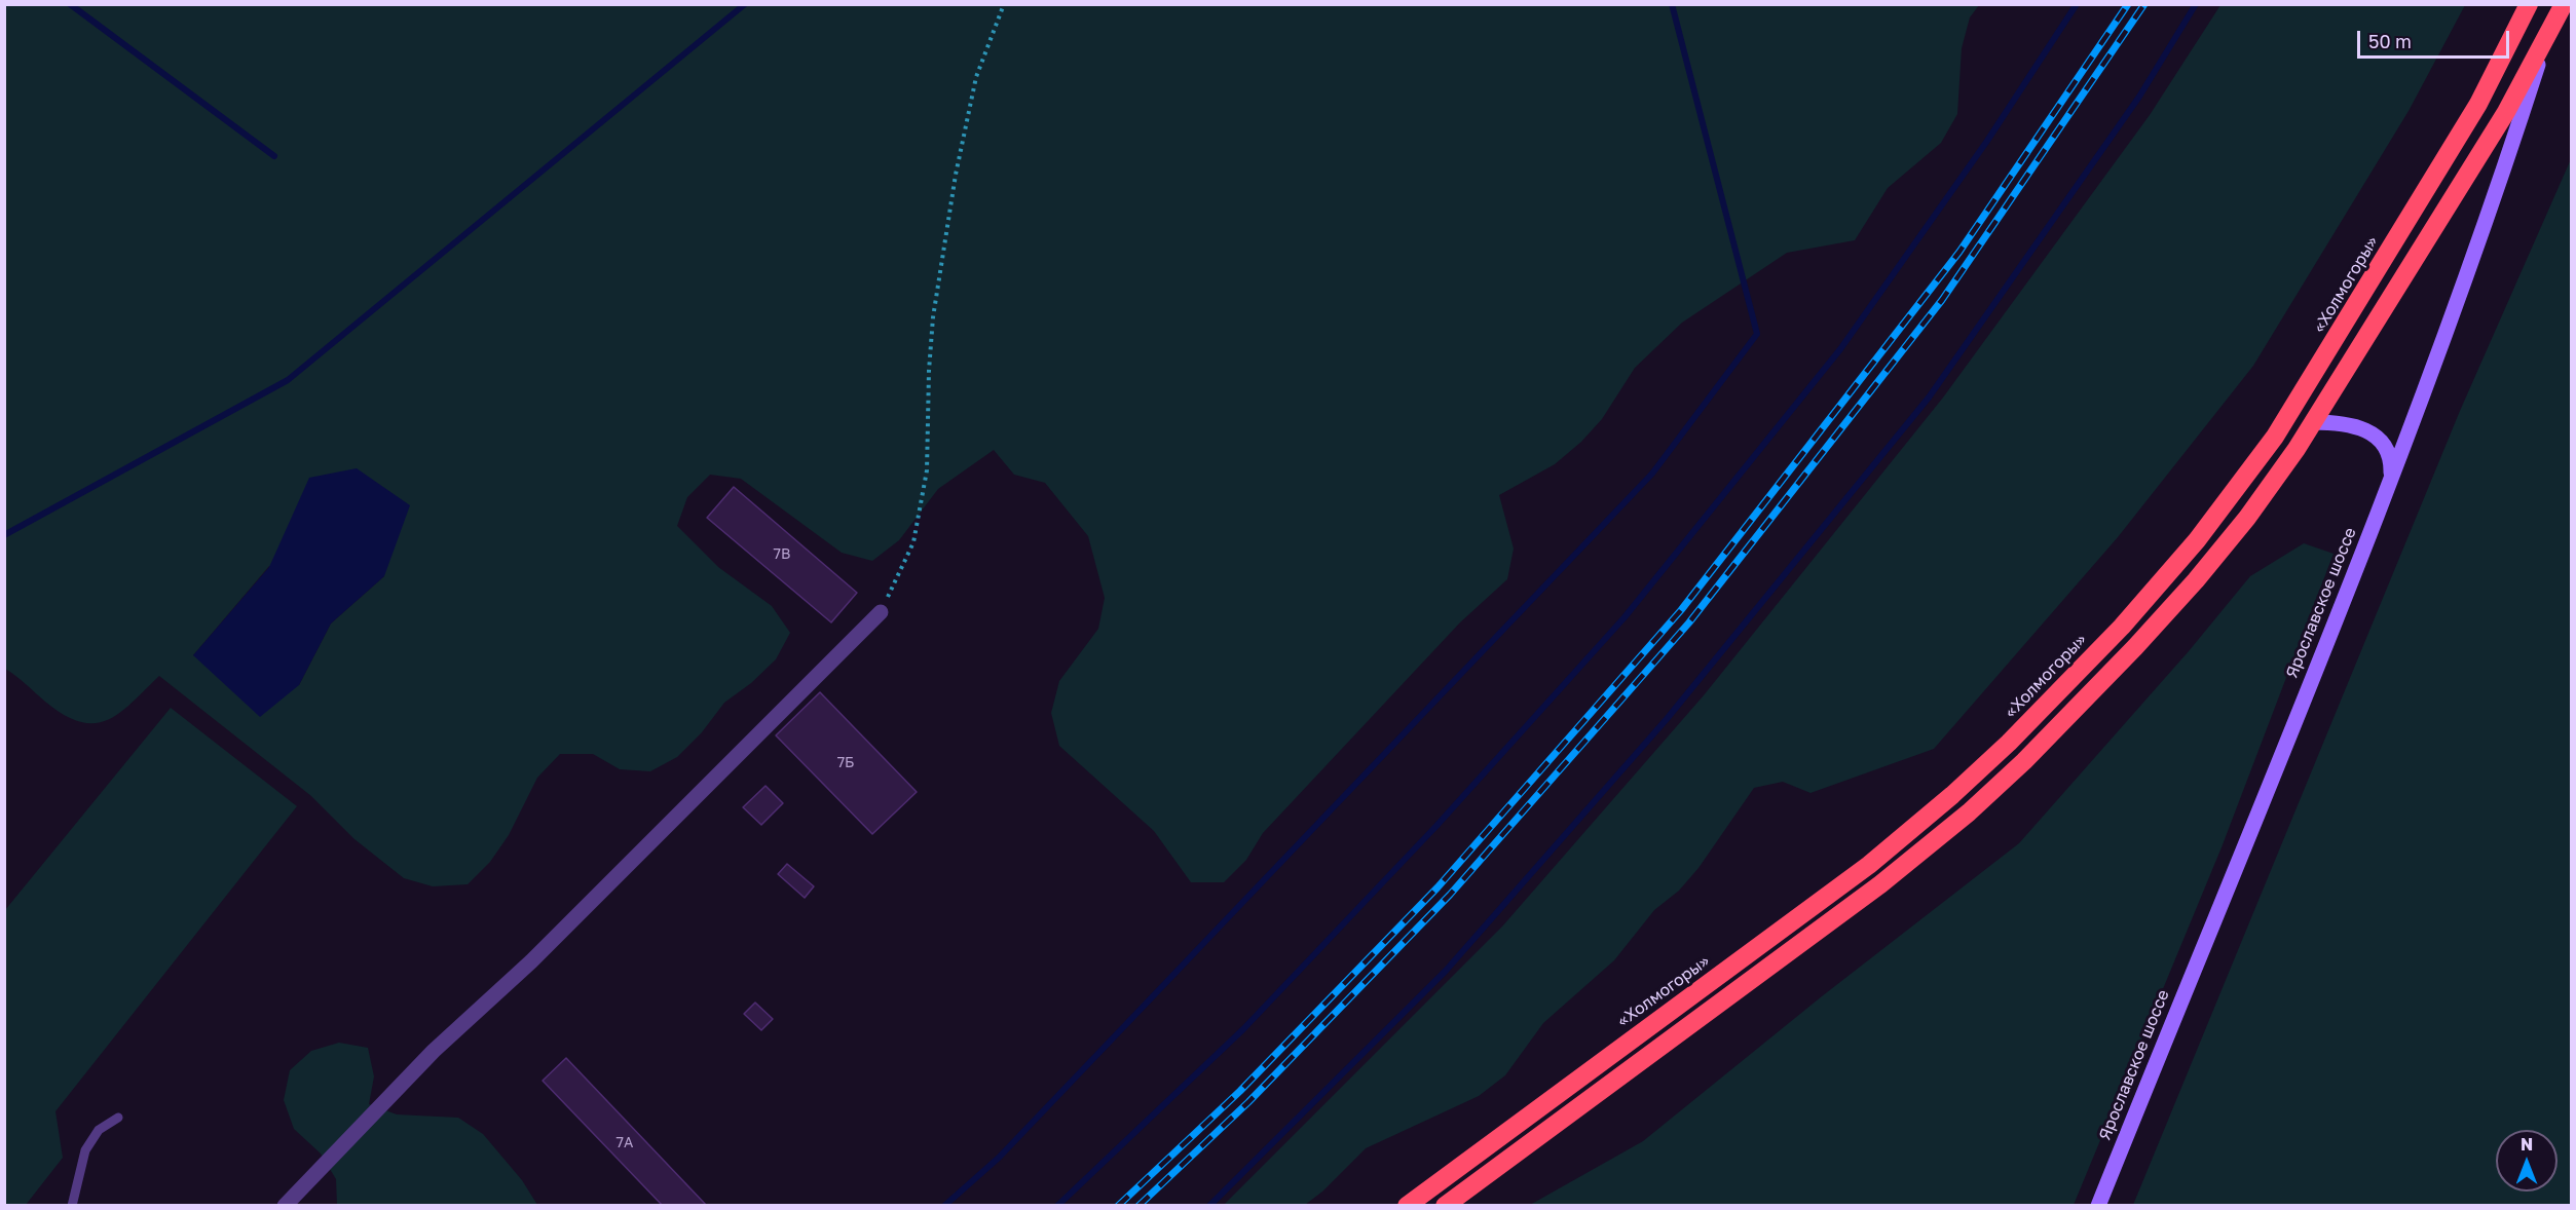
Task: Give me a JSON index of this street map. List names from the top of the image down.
{
  "streets": {
    "highway": ["«Холмогоры»"],
    "main road": ["Ярославское шоссе"]
  },
  "house_numbers": ["7В", "7Б", "7А"],
  "scale_bar": "50 m",
  "north": "top"
}
